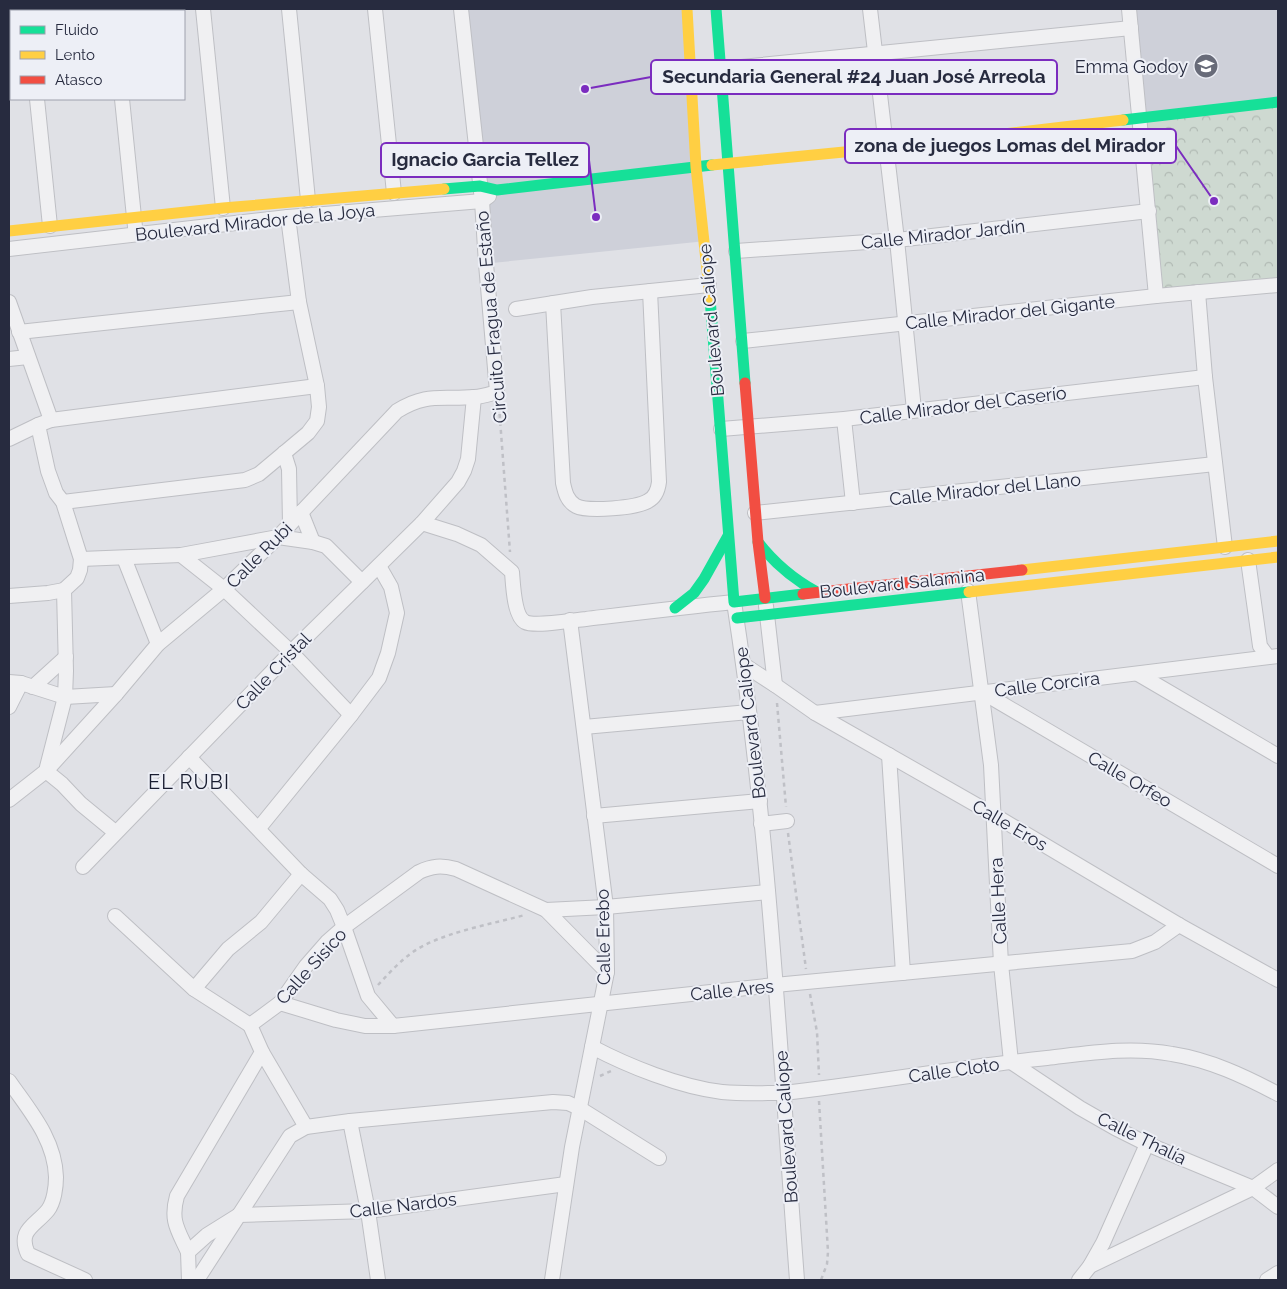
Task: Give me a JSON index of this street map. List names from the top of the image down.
{
  "streets": {
    "street": [
      "Boulevard Mirador de la Joya",
      "Calle Mirador Jardín",
      "Calle Mirador del Gigante",
      "Circuito Fragua de Estaño",
      "Boulevard Calíope",
      "Calle Mirador del Caserío",
      "Calle Mirador del Llano",
      "Calle Rubi",
      "Boulevard Salamina",
      "Calle Cristal",
      "Calle Corcira",
      "Calle Orfeo",
      "Calle Eros",
      "Calle Hera",
      "Calle Erebo",
      "Calle Sisico",
      "Calle Ares",
      "Calle Cloto",
      "Calle Thalía",
      "Calle Nardos"
    ]
  },
  "crossings": [
    ["Boulevard Mirador de la Joya", "Circuito Fragua de Estaño"],
    ["Boulevard Mirador de la Joya", "Boulevard Calíope"],
    ["Calle Mirador Jardín", "Boulevard Calíope"],
    ["Calle Mirador del Gigante", "Boulevard Calíope"],
    ["Circuito Fragua de Estaño", "Calle Rubi"],
    ["Circuito Fragua de Estaño", "Boulevard Salamina"],
    ["Boulevard Calíope", "Calle Mirador del Caserío"],
    ["Boulevard Calíope", "Calle Mirador del Llano"],
    ["Boulevard Calíope", "Boulevard Salamina"],
    ["Boulevard Calíope", "Calle Eros"],
    ["Boulevard Calíope", "Calle Ares"],
    ["Boulevard Calíope", "Calle Cloto"],
    ["Calle Rubi", "Calle Cristal"],
    ["Boulevard Salamina", "Calle Hera"],
    ["Boulevard Salamina", "Calle Erebo"],
    ["Calle Corcira", "Calle Orfeo"],
    ["Calle Corcira", "Calle Eros"],
    ["Calle Corcira", "Calle Hera"],
    ["Calle Orfeo", "Calle Hera"],
    ["Calle Eros", "Calle Hera"],
    ["Calle Eros", "Calle Ares"],
    ["Calle Hera", "Calle Ares"],
    ["Calle Hera", "Calle Cloto"],
    ["Calle Hera", "Calle Thalía"],
    ["Calle Erebo", "Calle Ares"],
    ["Calle Erebo", "Calle Cloto"],
    ["Calle Erebo", "Calle Nardos"],
    ["Calle Sisico", "Calle Ares"],
    ["Calle Cloto", "Calle Thalía"]
  ],
  "districts": ["EL RUBI"],
  "places": {
    "school or university": ["Emma Godoy"],
    "other": ["Secundaria General #24 Juan José Arreola", "zona de juegos Lomas del Mirador", "Ignacio Garcia Tellez"]
  },
  "legend": ["Fluido", "Lento", "Atasco"]
}
